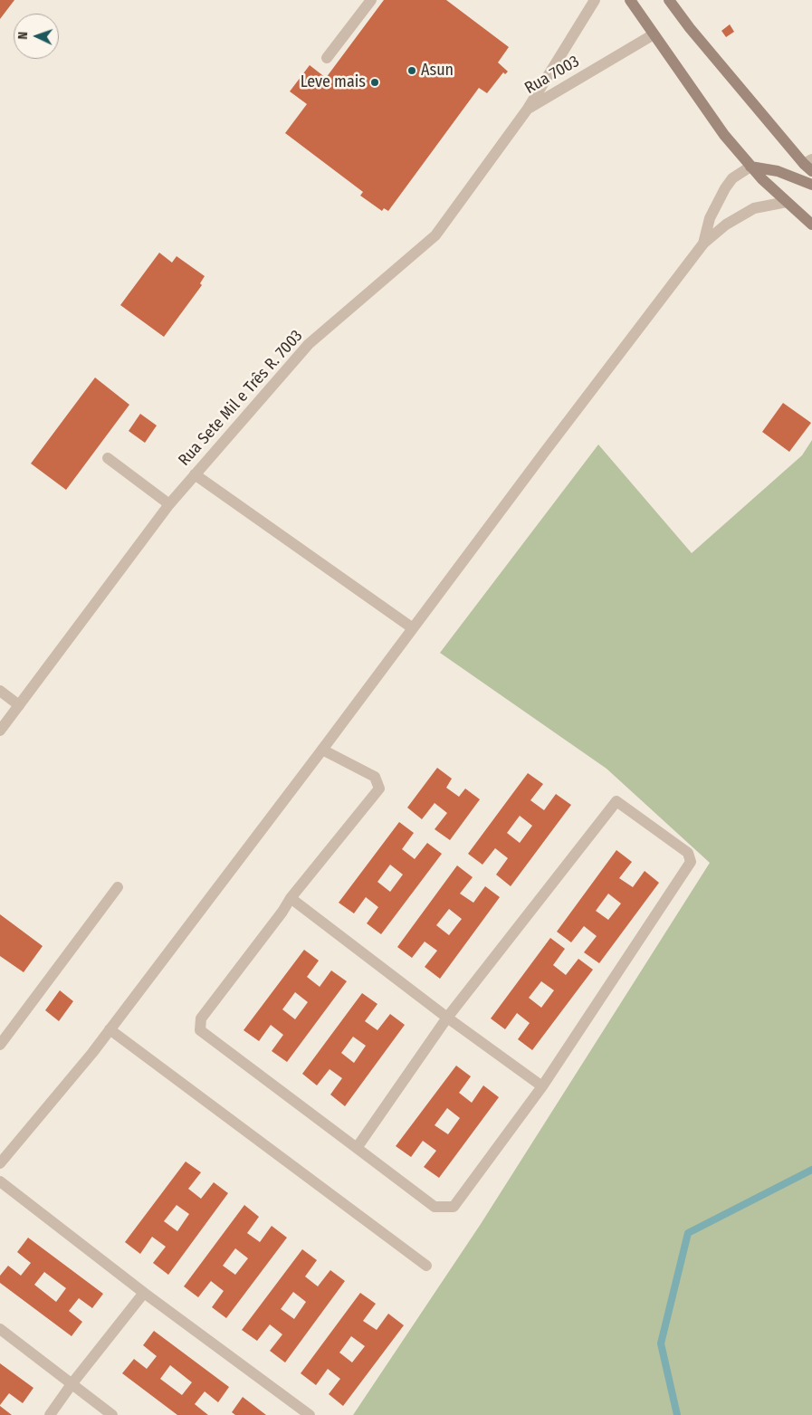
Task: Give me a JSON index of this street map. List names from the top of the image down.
{
  "streets": {
    "street": ["Rua 7003", "Rua Sete Mil e Três R. 7003"]
  },
  "crossings": [
    ["Rua 7003", "Rua Sete Mil e Três R. 7003"]
  ],
  "places": ["Asun", "Leve mais"],
  "north": "left"
}
